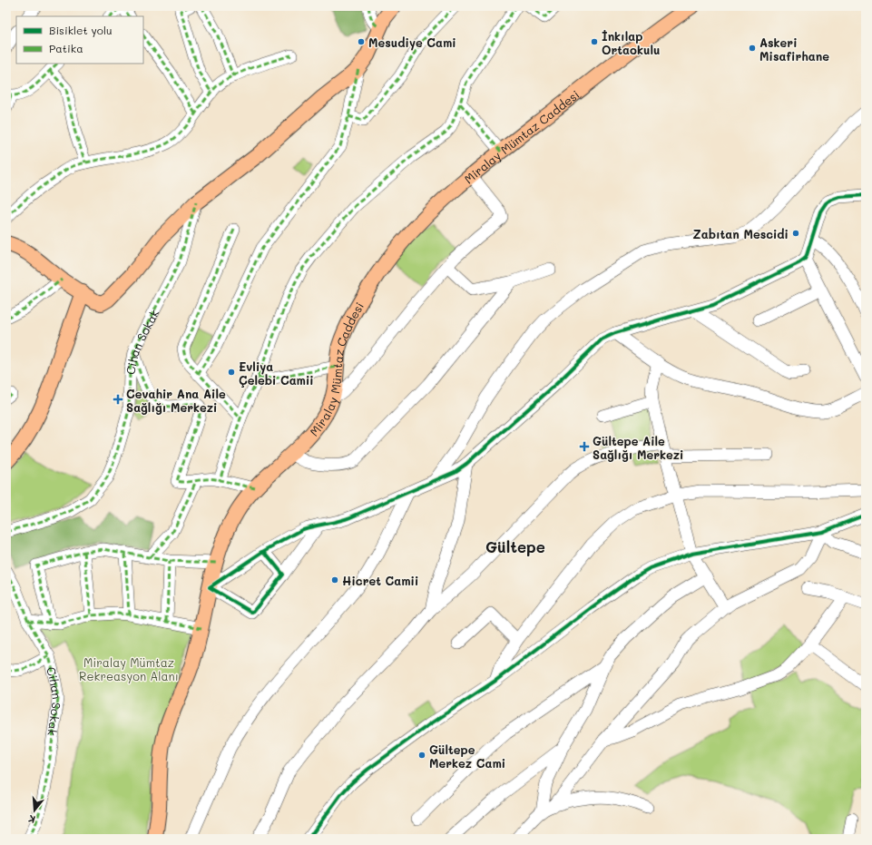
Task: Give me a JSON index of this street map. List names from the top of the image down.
{
  "streets": {
    "main road": ["Miralay Mümtaz Caddesi"],
    "street": ["Cihan Sokak"]
  },
  "districts": ["Gültepe"],
  "parks": ["Miralay Mümtaz Rekreasyon Alanı"],
  "places": {
    "other": [
      "Mesudiye Cami",
      "İnkılap Ortaokulu",
      "Askeri Misafirhane",
      "Zabıtan Mescidi",
      "Evliya Çelebi Camii",
      "Hicret Camii",
      "Gültepe Merkez Cami"
    ],
    "health": ["Cevahir Ana Aile Sağlığı Merkezi", "Gültepe Aile Sağlığı Merkezi"]
  },
  "legend": ["Bisiklet yolu", "Patika"],
  "north": "bottom"
}
